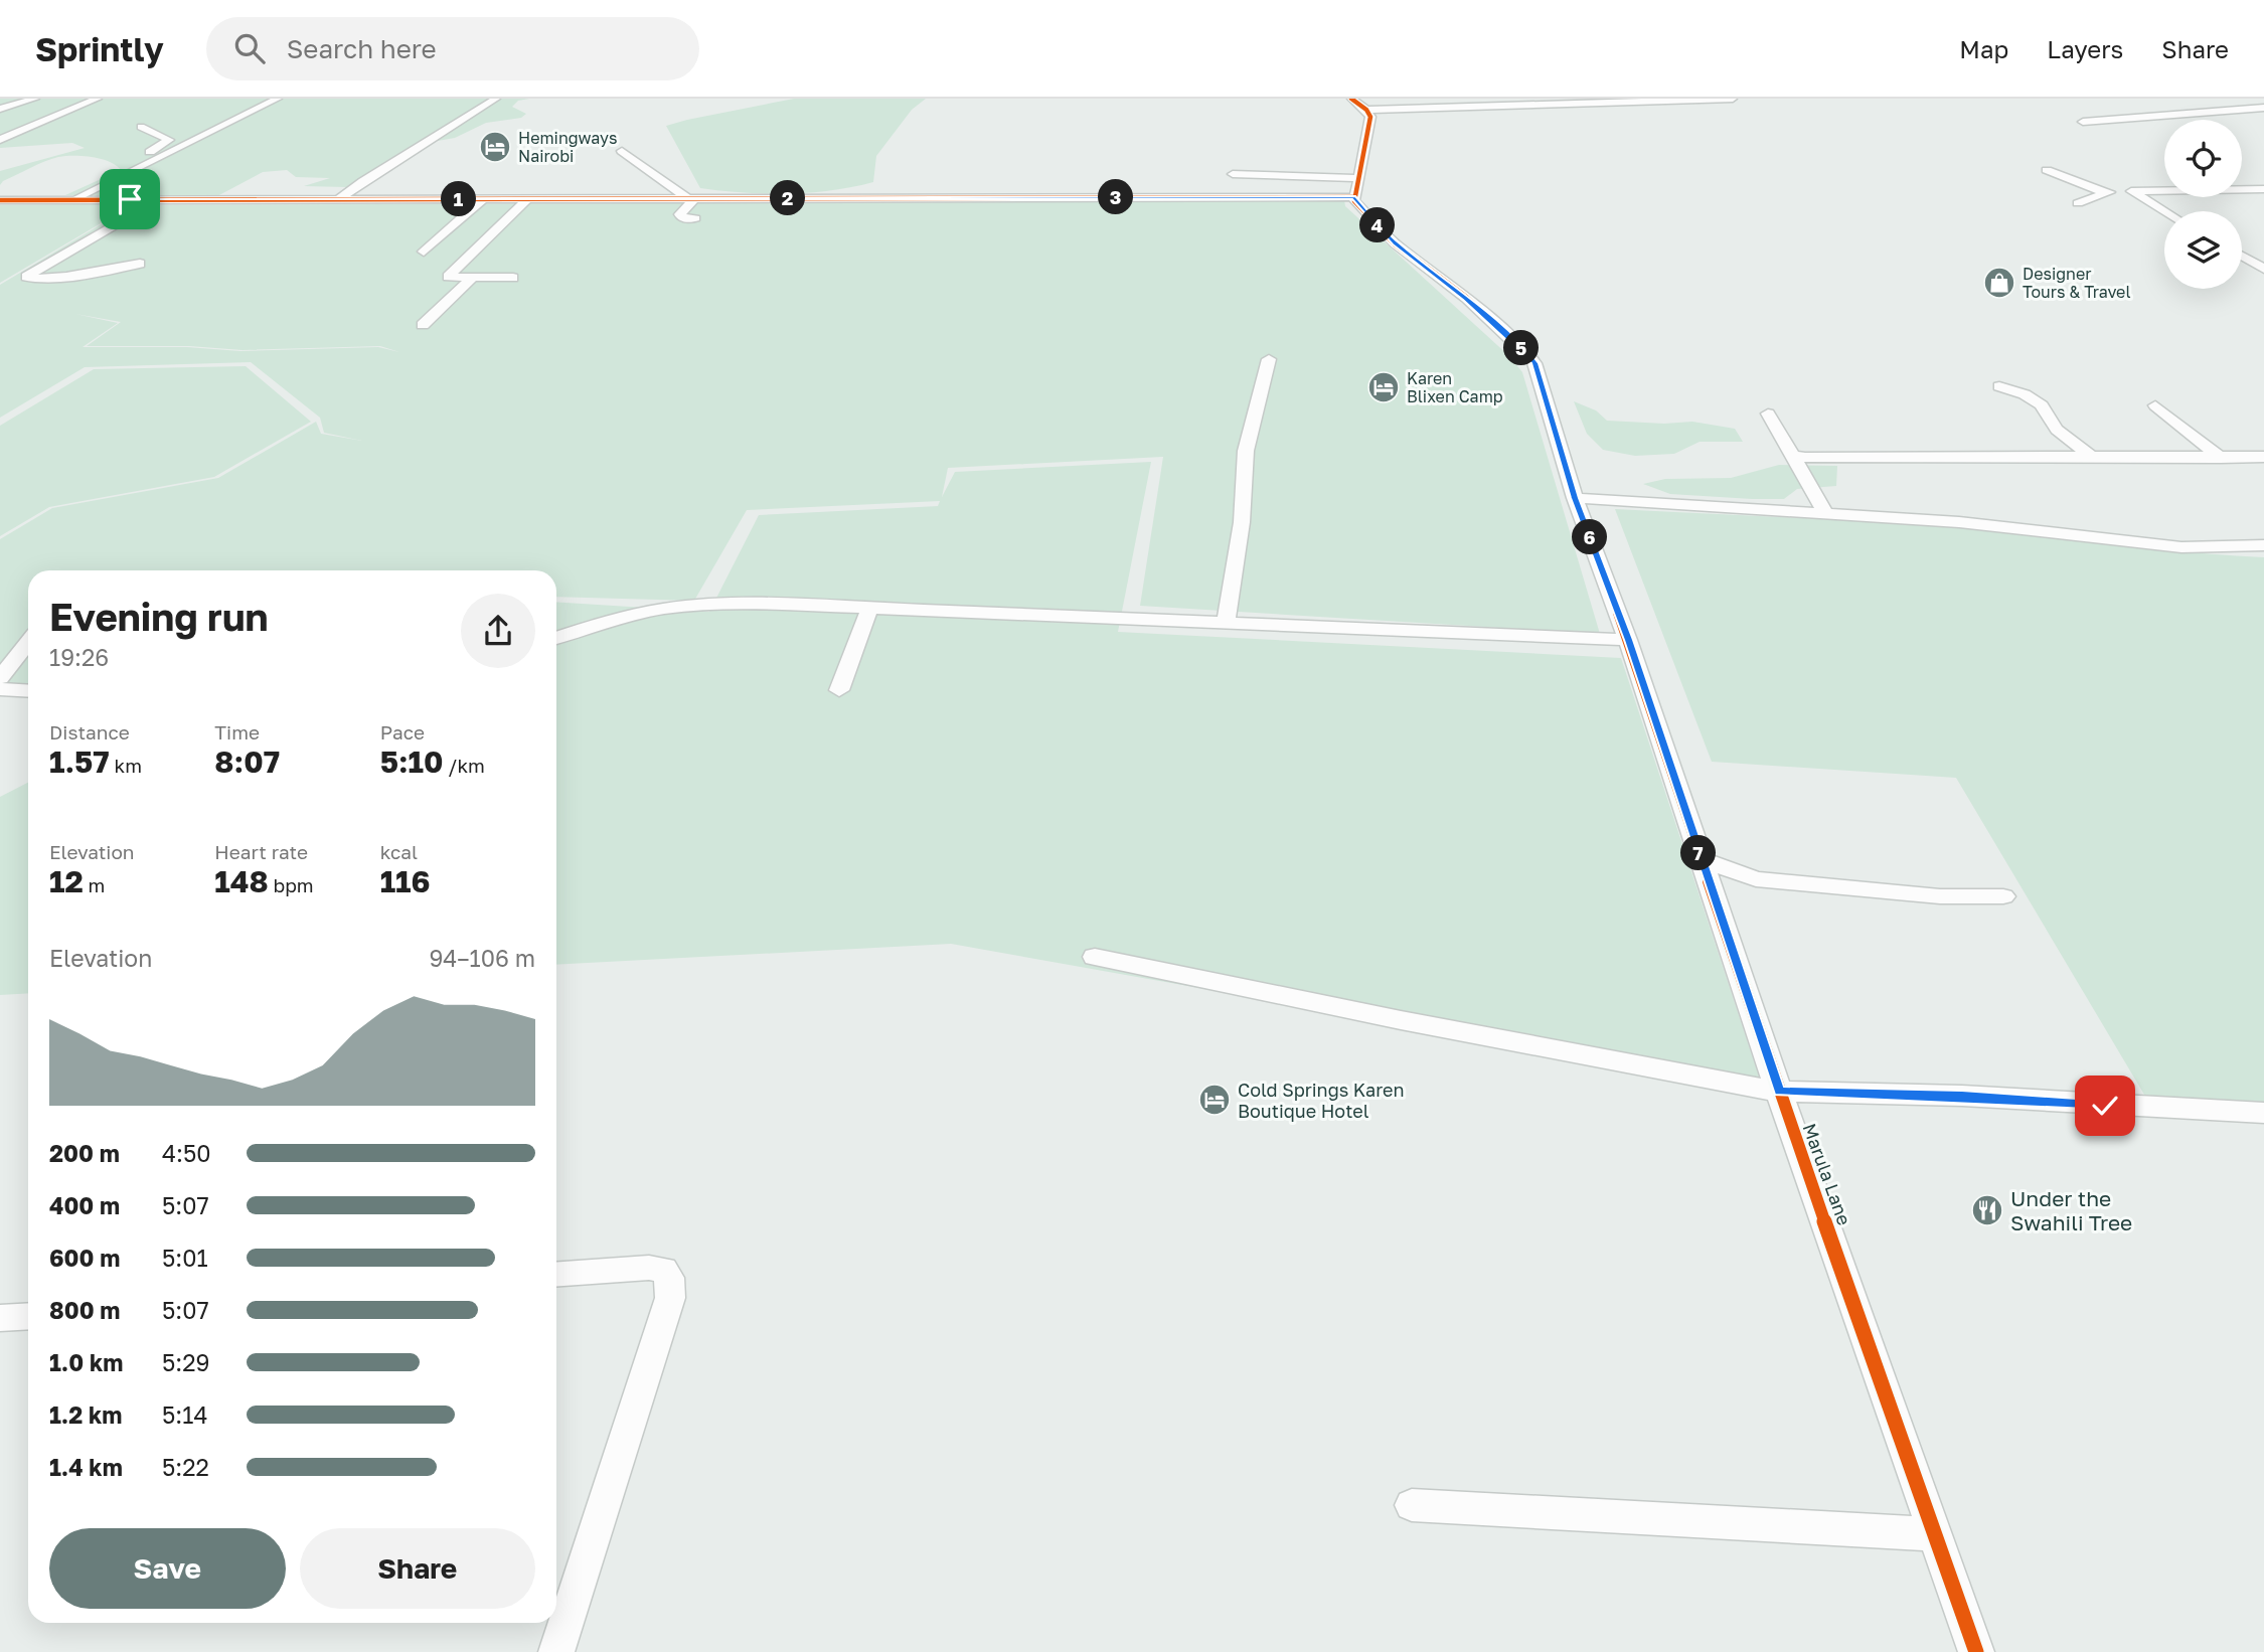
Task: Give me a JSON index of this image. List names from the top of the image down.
{
  "streets": {
    "street": ["Marula Lane"]
  },
  "places": {
    "hotel": ["Hemingways Nairobi", "Karen Blixen Camp", "Cold Springs Karen Boutique Hotel"],
    "shop": ["Designer Tours & Travel"],
    "restaurant": ["Under the Swahili Tree"]
  },
  "page": {
    "header": "Sprintly",
    "search": "Search here",
    "nav": ["Map", "Layers", "Share"],
    "pins": [
      "3",
      "2",
      "1",
      "4",
      "5",
      "6",
      "7"
    ],
    "heading": ["Evening run", "19:26"],
    "stats": [
      ["Distance", "1.57 km"],
      ["Time", "8:07"],
      ["Pace", "5:10 /km"],
      ["Elevation", "12 m"],
      ["Heart rate", "148 bpm"],
      ["kcal", "116"]
    ],
    "chart": ["Elevation", "94–106 m"],
    "list": [
      {
        "name": "200 m",
        "note": "4:50"
      },
      {
        "name": "400 m",
        "note": "5:07"
      },
      {
        "name": "600 m",
        "note": "5:01"
      },
      {
        "name": "800 m",
        "note": "5:07"
      },
      {
        "name": "1.0 km",
        "note": "5:29"
      },
      {
        "name": "1.2 km",
        "note": "5:14"
      },
      {
        "name": "1.4 km",
        "note": "5:22"
      }
    ],
    "buttons": ["Save", "Share"]
  }
}
